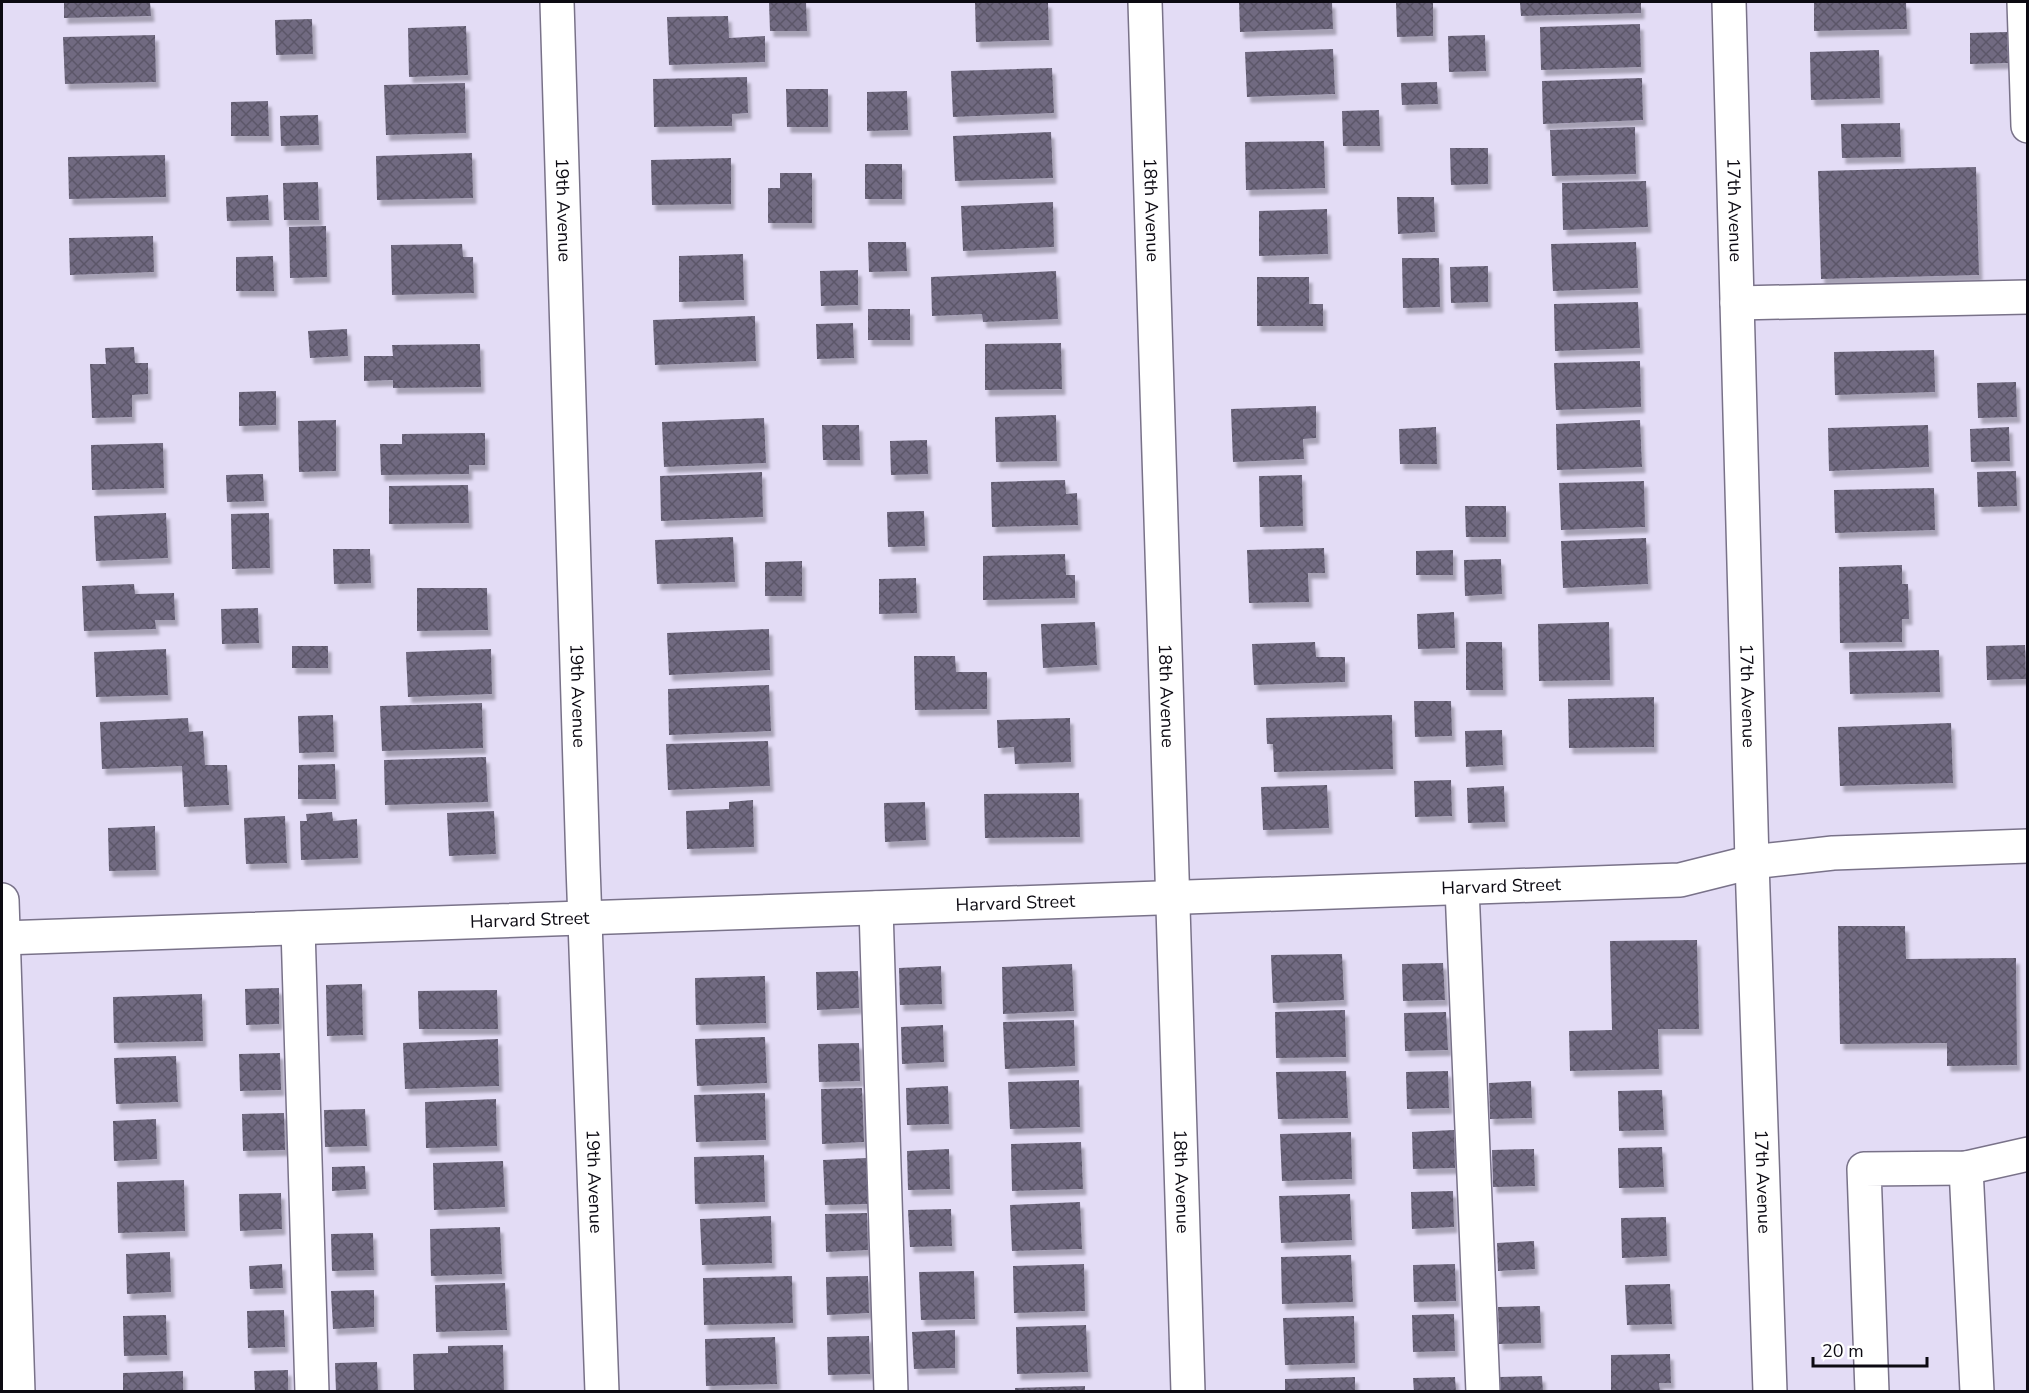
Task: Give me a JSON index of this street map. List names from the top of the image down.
{
  "streets": {
    "street": [
      "19th Avenue",
      "18th Avenue",
      "17th Avenue",
      "Harvard Street"
    ]
  },
  "crossings": [
    ["19th Avenue", "Harvard Street"],
    ["18th Avenue", "Harvard Street"],
    ["17th Avenue", "Harvard Street"]
  ],
  "scale_bar": "20 m"
}
